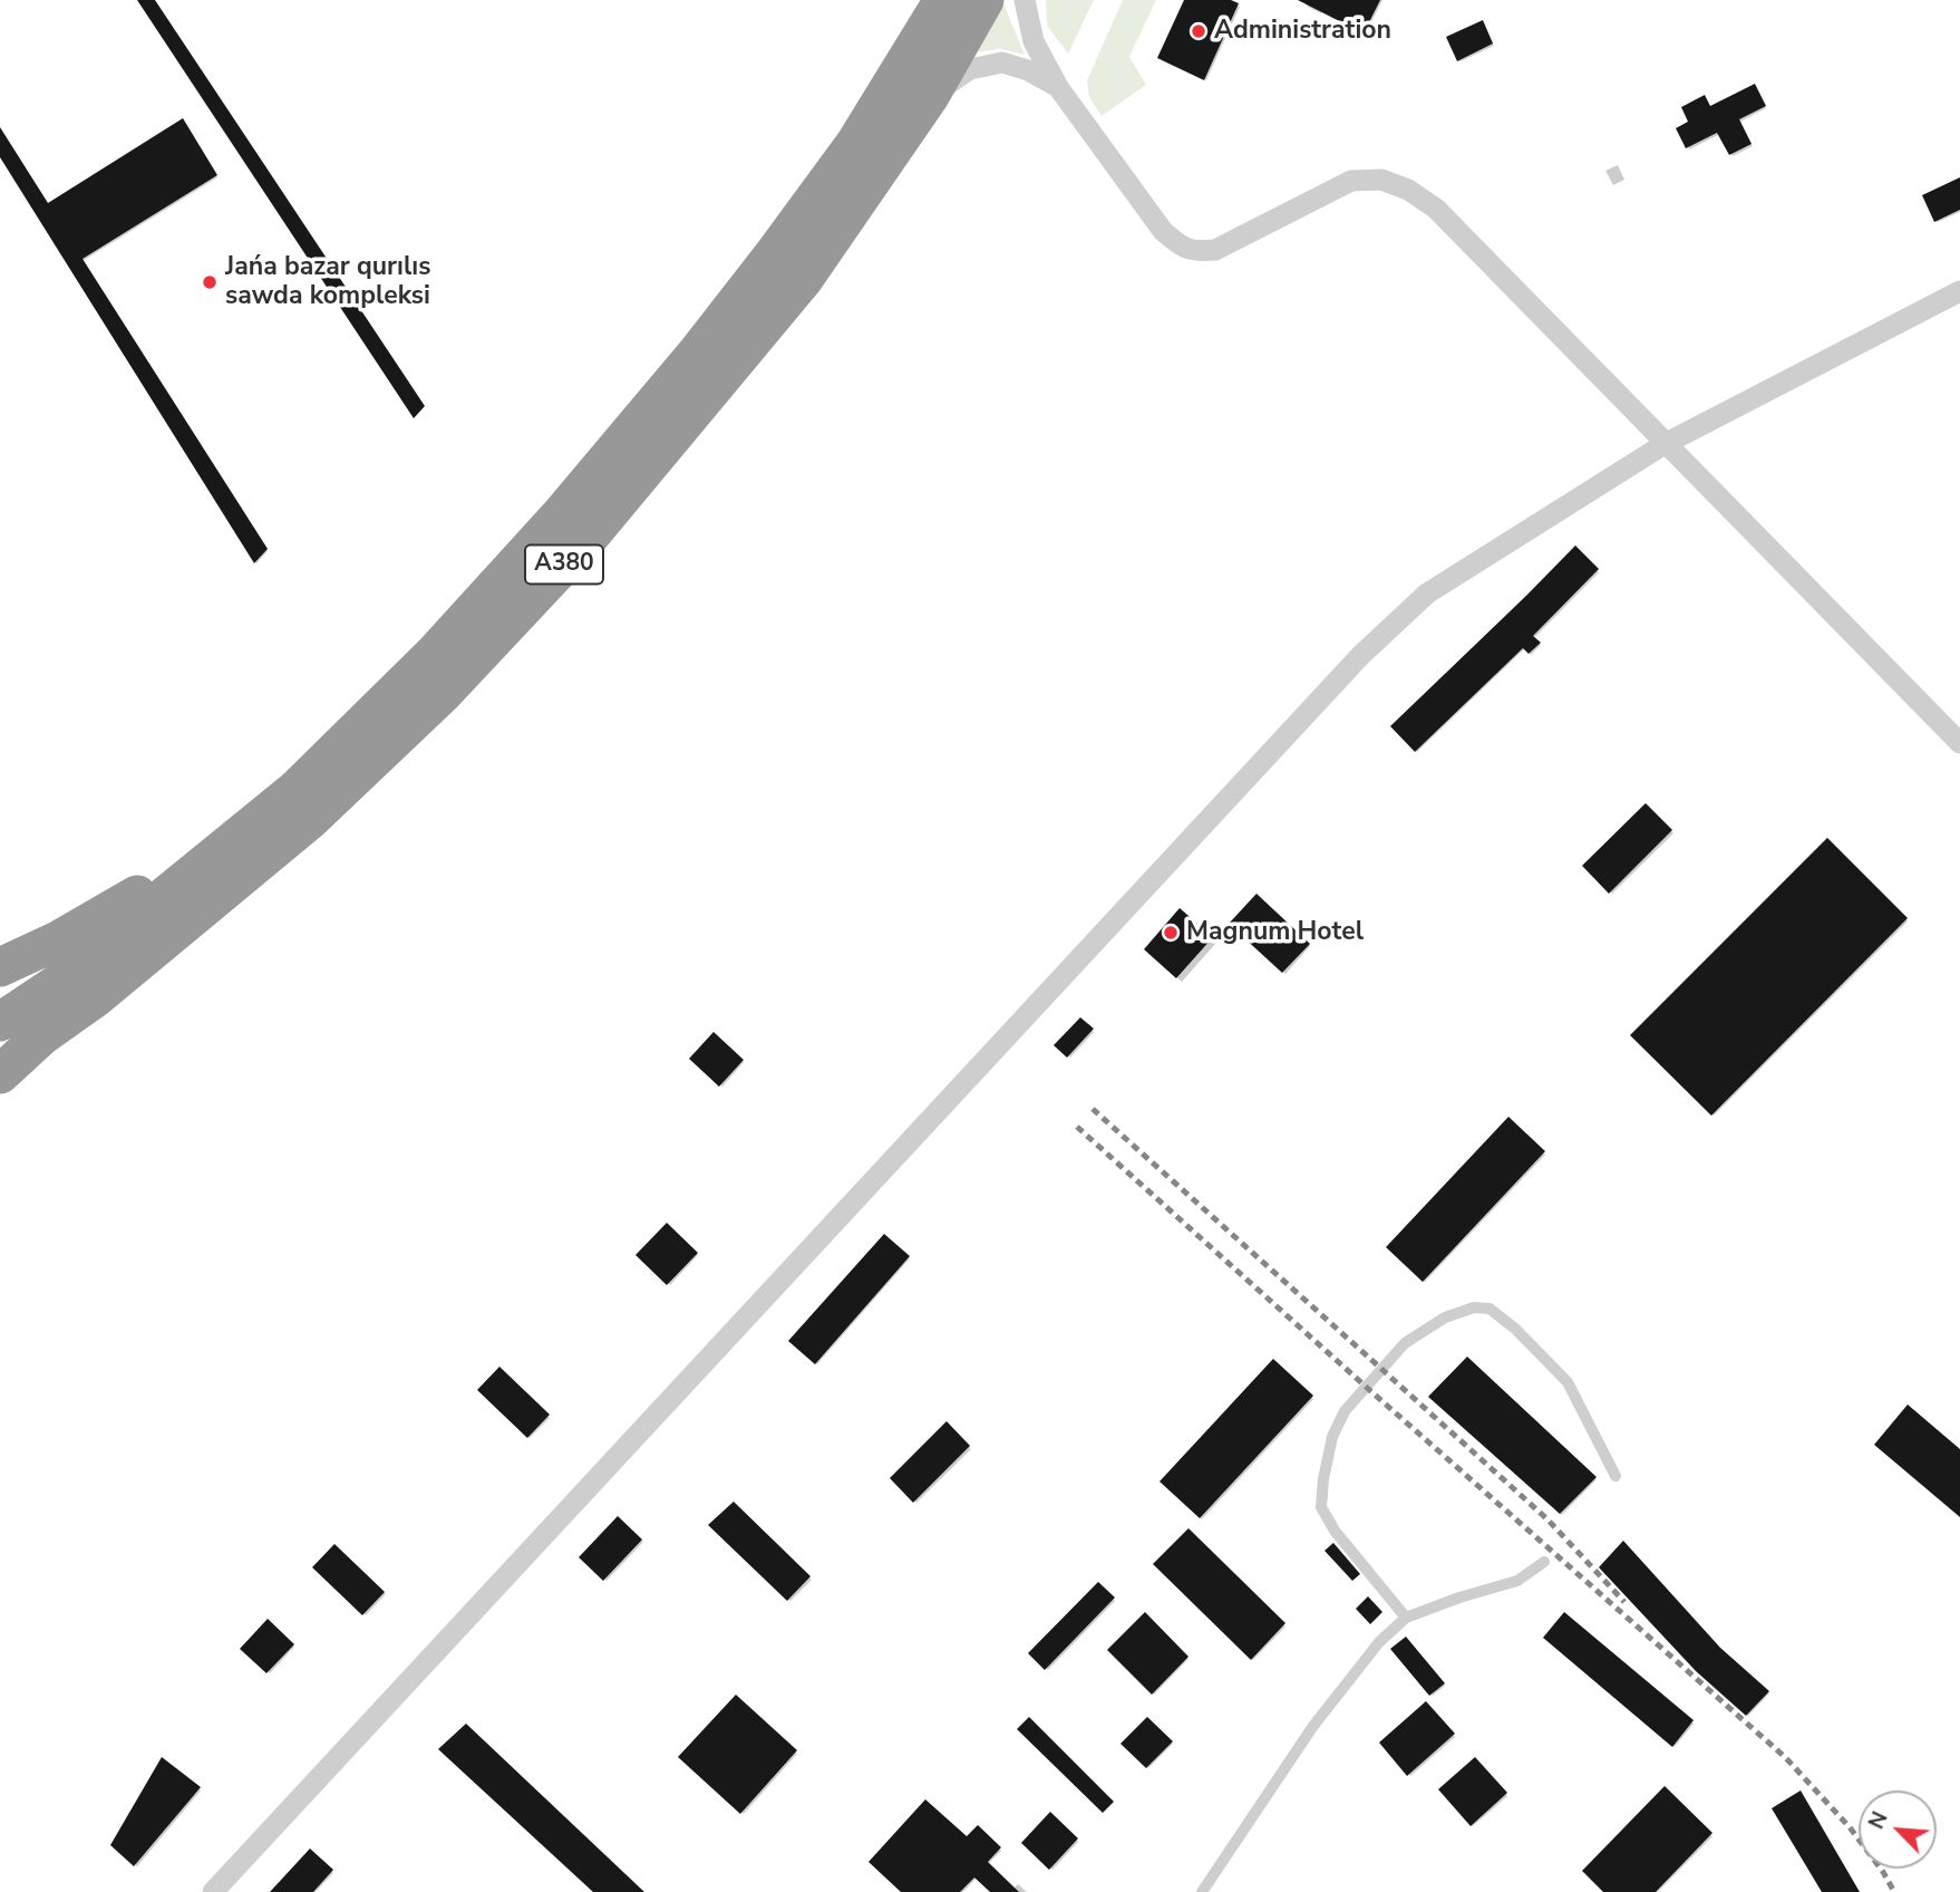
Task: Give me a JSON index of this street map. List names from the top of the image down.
{
  "streets": {
    "highway": ["A380"]
  },
  "places": ["Administration", "Jańa bazar qurılıs sawda kompleksi", "Magnum Hotel"],
  "north": "top left"
}
